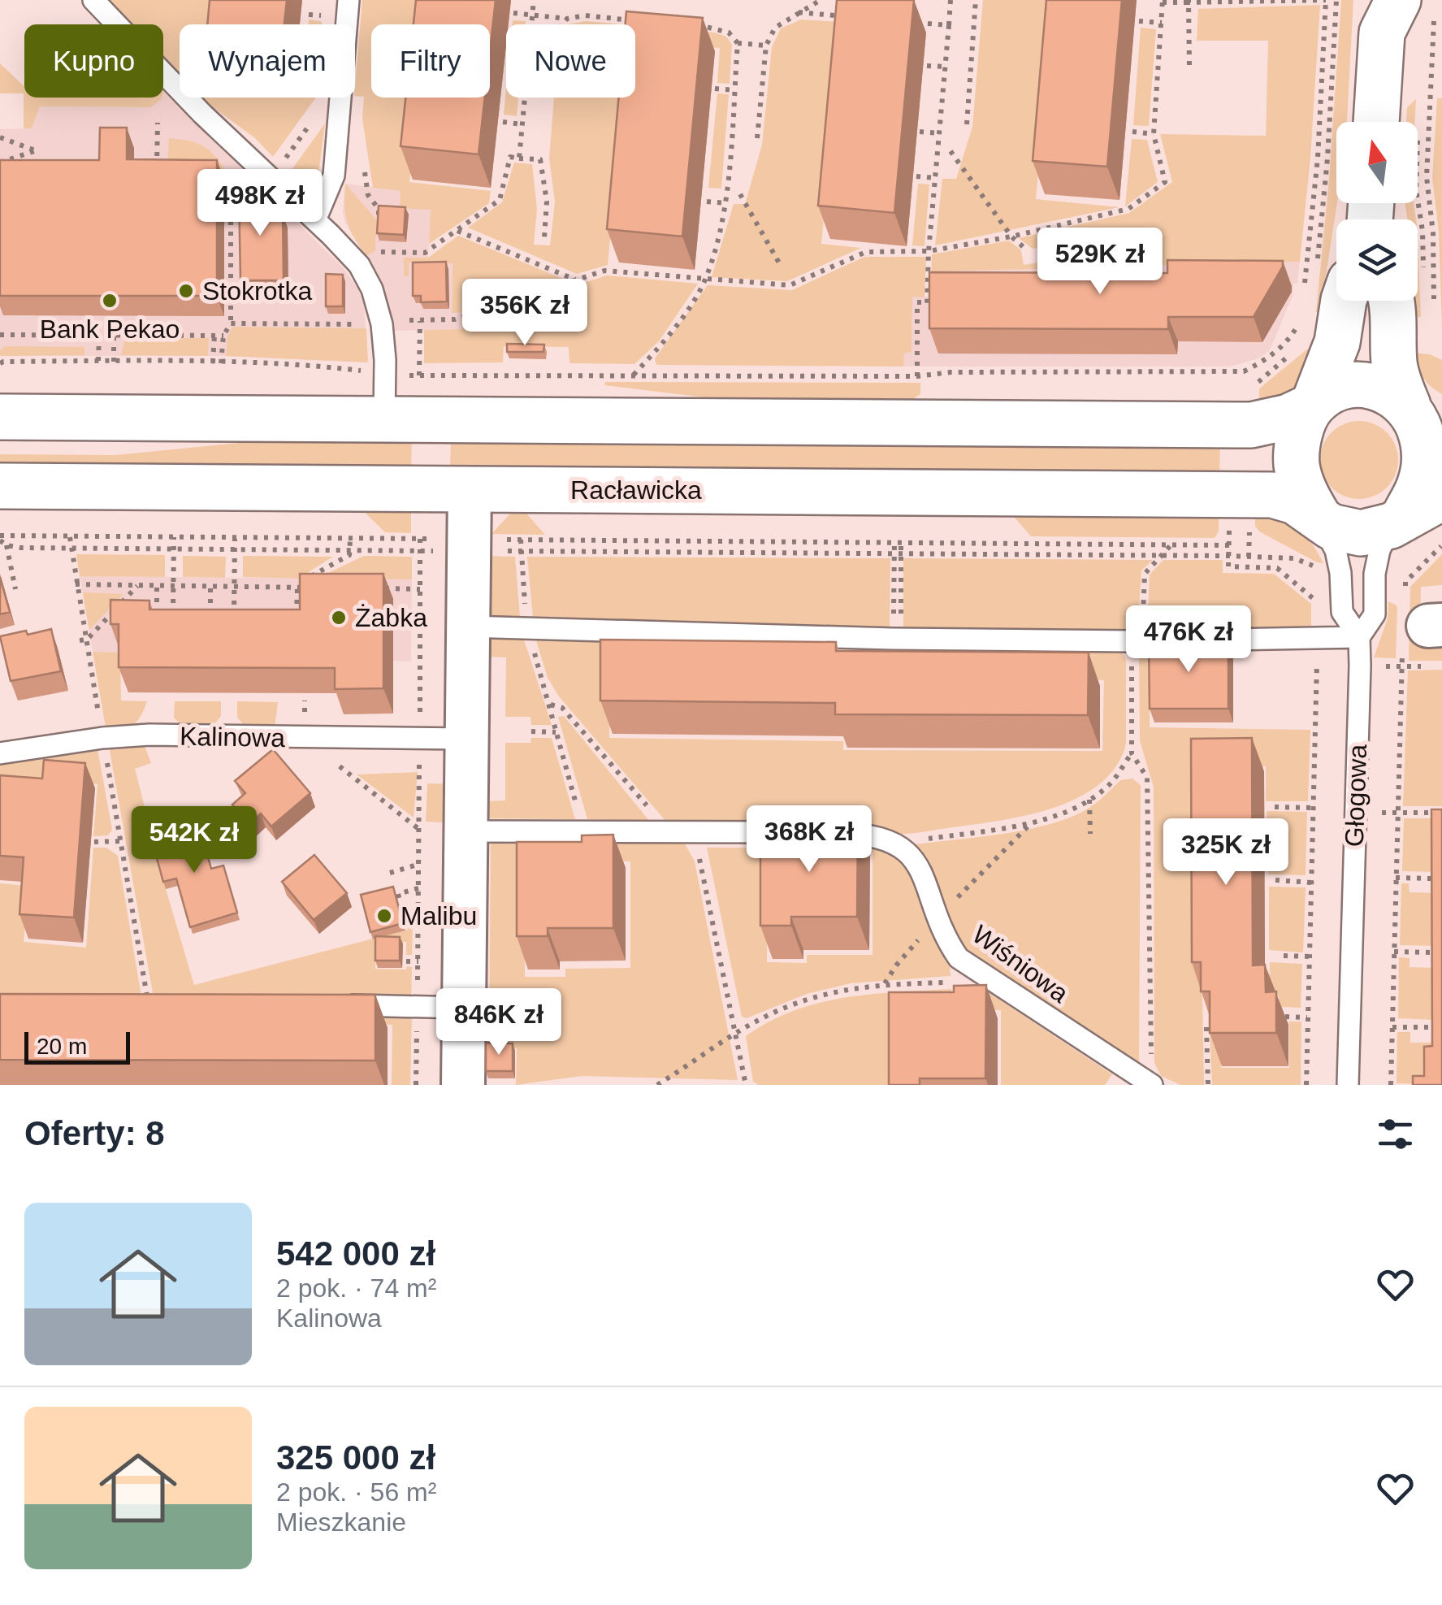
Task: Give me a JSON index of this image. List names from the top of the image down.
{
  "streets": {
    "street": ["Racławicka"],
    "lane": ["Kalinowa", "Głogowa", "Wiśniowa"]
  },
  "crossings": [
    ["Racławicka", "Głogowa"]
  ],
  "places": [
    "Stokrotka",
    "Bank Pekao",
    "Żabka",
    "Malibu"
  ],
  "scale_bar": "20 m",
  "north": "top",
  "page": {
    "chip": [
      "Kupno",
      "Wynajem",
      "Filtry",
      "Nowe"
    ],
    "price": [
      "498K zł",
      "529K zł",
      "356K zł",
      "476K zł",
      "368K zł",
      "542K zł",
      "325K zł",
      "846K zł"
    ],
    "scale": "20 m",
    "heading": "Oferty: 8",
    "list": [
      {
        "name": "542 000 zł",
        "note": "2 pok. · 74 m² · Kalinowa"
      },
      {
        "name": "325 000 zł",
        "note": "2 pok. · 56 m² · Mieszkanie"
      }
    ]
  }
}
